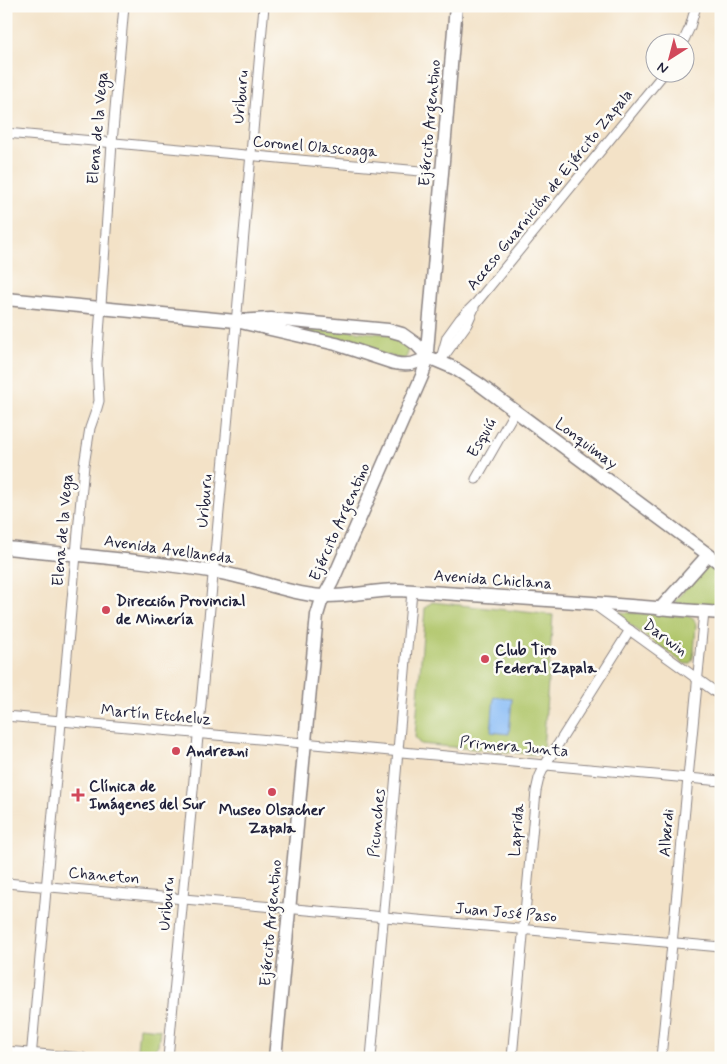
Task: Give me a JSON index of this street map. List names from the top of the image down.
{
  "streets": {
    "main road": [
      "Ejército Argentino",
      "Lonquimay",
      "Avenida Avellaneda",
      "Avenida Chiclana"
    ],
    "street": [
      "Uriburu",
      "Elena de la Vega",
      "Coronel Olascoaga",
      "Acceso Guarnición de Ejército Zapala",
      "Esquiú",
      "Darwin",
      "Martín Etcheluz",
      "Primera Junta",
      "Picunches",
      "Laprida",
      "Alberdi",
      "Chaneton",
      "Juan José Paso"
    ]
  },
  "crossings": [
    ["Uriburu", "Coronel Olascoaga"],
    ["Uriburu", "Avenida Avellaneda"],
    ["Uriburu", "Martín Etcheluz"],
    ["Uriburu", "Chaneton"],
    ["Ejército Argentino", "Coronel Olascoaga"],
    ["Ejército Argentino", "Lonquimay"],
    ["Ejército Argentino", "Avenida Avellaneda"],
    ["Ejército Argentino", "Avenida Chiclana"],
    ["Ejército Argentino", "Martín Etcheluz"],
    ["Ejército Argentino", "Primera Junta"],
    ["Ejército Argentino", "Chaneton"],
    ["Ejército Argentino", "Juan José Paso"],
    ["Elena de la Vega", "Coronel Olascoaga"],
    ["Elena de la Vega", "Avenida Avellaneda"],
    ["Elena de la Vega", "Martín Etcheluz"],
    ["Elena de la Vega", "Chaneton"],
    ["Acceso Guarnición de Ejército Zapala", "Lonquimay"],
    ["Esquiú", "Lonquimay"],
    ["Avenida Avellaneda", "Avenida Chiclana"],
    ["Avenida Chiclana", "Darwin"],
    ["Avenida Chiclana", "Picunches"],
    ["Avenida Chiclana", "Alberdi"],
    ["Darwin", "Laprida"],
    ["Darwin", "Alberdi"],
    ["Martín Etcheluz", "Primera Junta"],
    ["Primera Junta", "Picunches"],
    ["Primera Junta", "Laprida"],
    ["Primera Junta", "Alberdi"],
    ["Picunches", "Juan José Paso"],
    ["Laprida", "Juan José Paso"],
    ["Alberdi", "Juan José Paso"],
    ["Chaneton", "Juan José Paso"]
  ],
  "places": {
    "other": [
      "Dirección Provincial de Minería",
      "Club Tiro Federal Zapala",
      "Andreani",
      "Museo Olsacher Zapala"
    ],
    "health": ["Clínica de Imágenes del Sur"]
  },
  "north": "bottom left"
}
